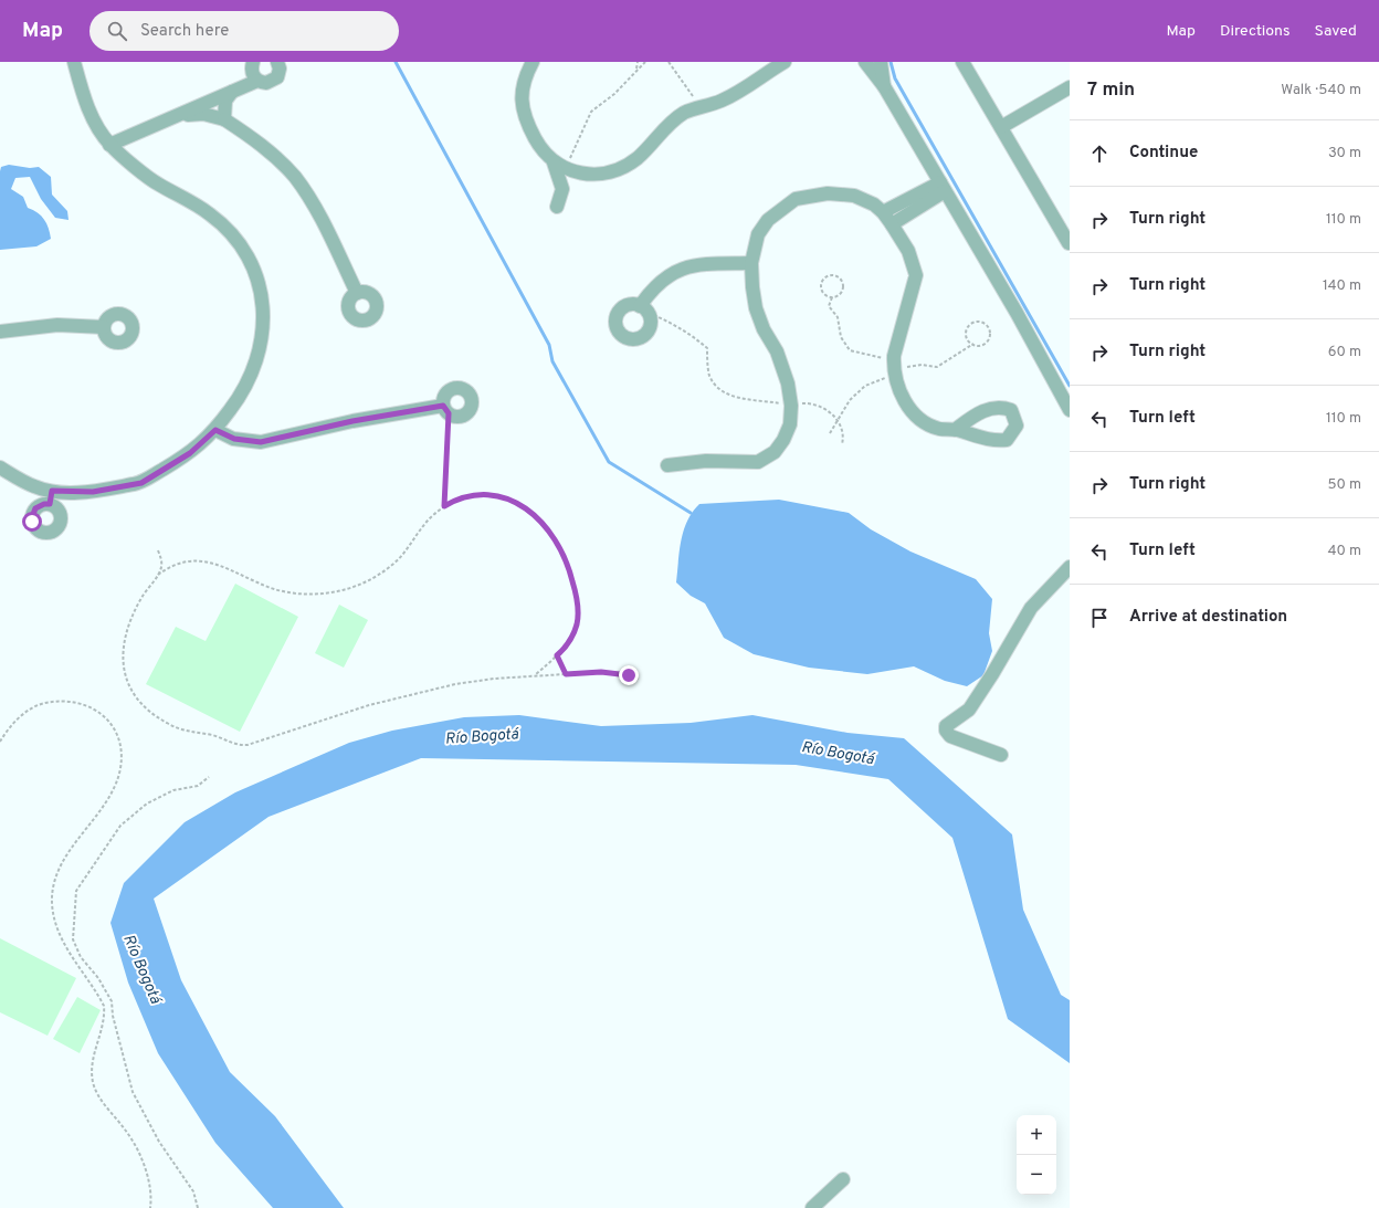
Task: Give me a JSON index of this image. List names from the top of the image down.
{
  "water": ["Río Bogotá"],
  "page": {
    "header": "Map",
    "search": "Search here",
    "nav": ["Map", "Directions", "Saved"],
    "heading": ["7 min", "Walk · 540 m"],
    "list": [
      ["Continue", "30 m"],
      ["Turn right", "110 m"],
      ["Turn right", "140 m"],
      ["Turn right", "60 m"],
      ["Turn left", "110 m"],
      ["Turn right", "50 m"],
      ["Turn left", "40 m"],
      "Arrive at destination"
    ],
    "map_buttons": ["+", "−"]
  }
}
